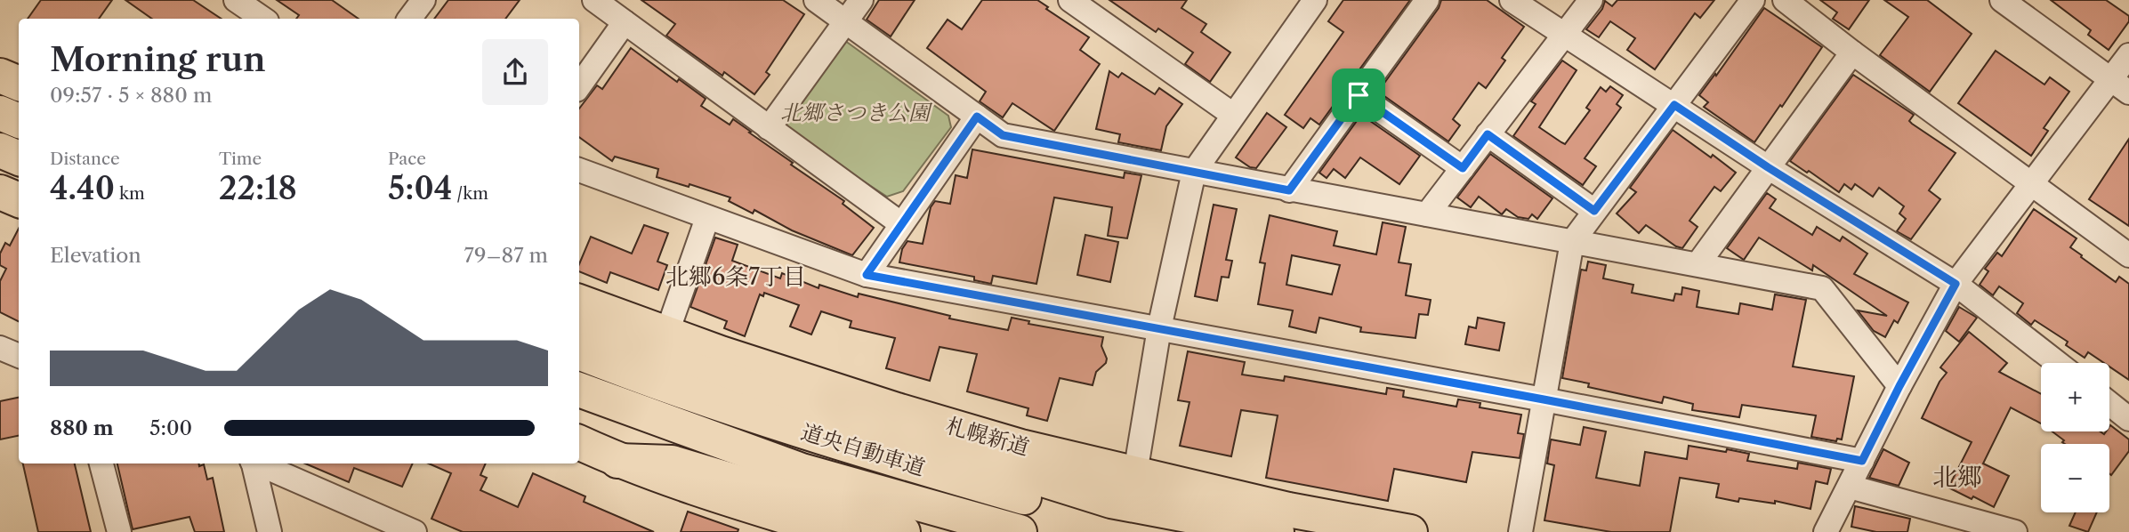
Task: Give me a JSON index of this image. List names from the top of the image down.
{
  "streets": {
    "highway": ["札幌新道", "道央自動車道"]
  },
  "districts": ["北郷6条7丁目", "北郷"],
  "parks": ["北郷さつき公園"],
  "page": {
    "heading": ["Morning run", "09:57 · 5 × 880 m"],
    "stats": [
      ["Distance", "4.40 km"],
      ["Time", "22:18"],
      ["Pace", "5:04 /km"]
    ],
    "chart": ["Elevation", "79–87 m"],
    "map_buttons": ["+", "−"],
    "list": [
      {
        "name": "880 m",
        "note": "5:00"
      }
    ]
  }
}
